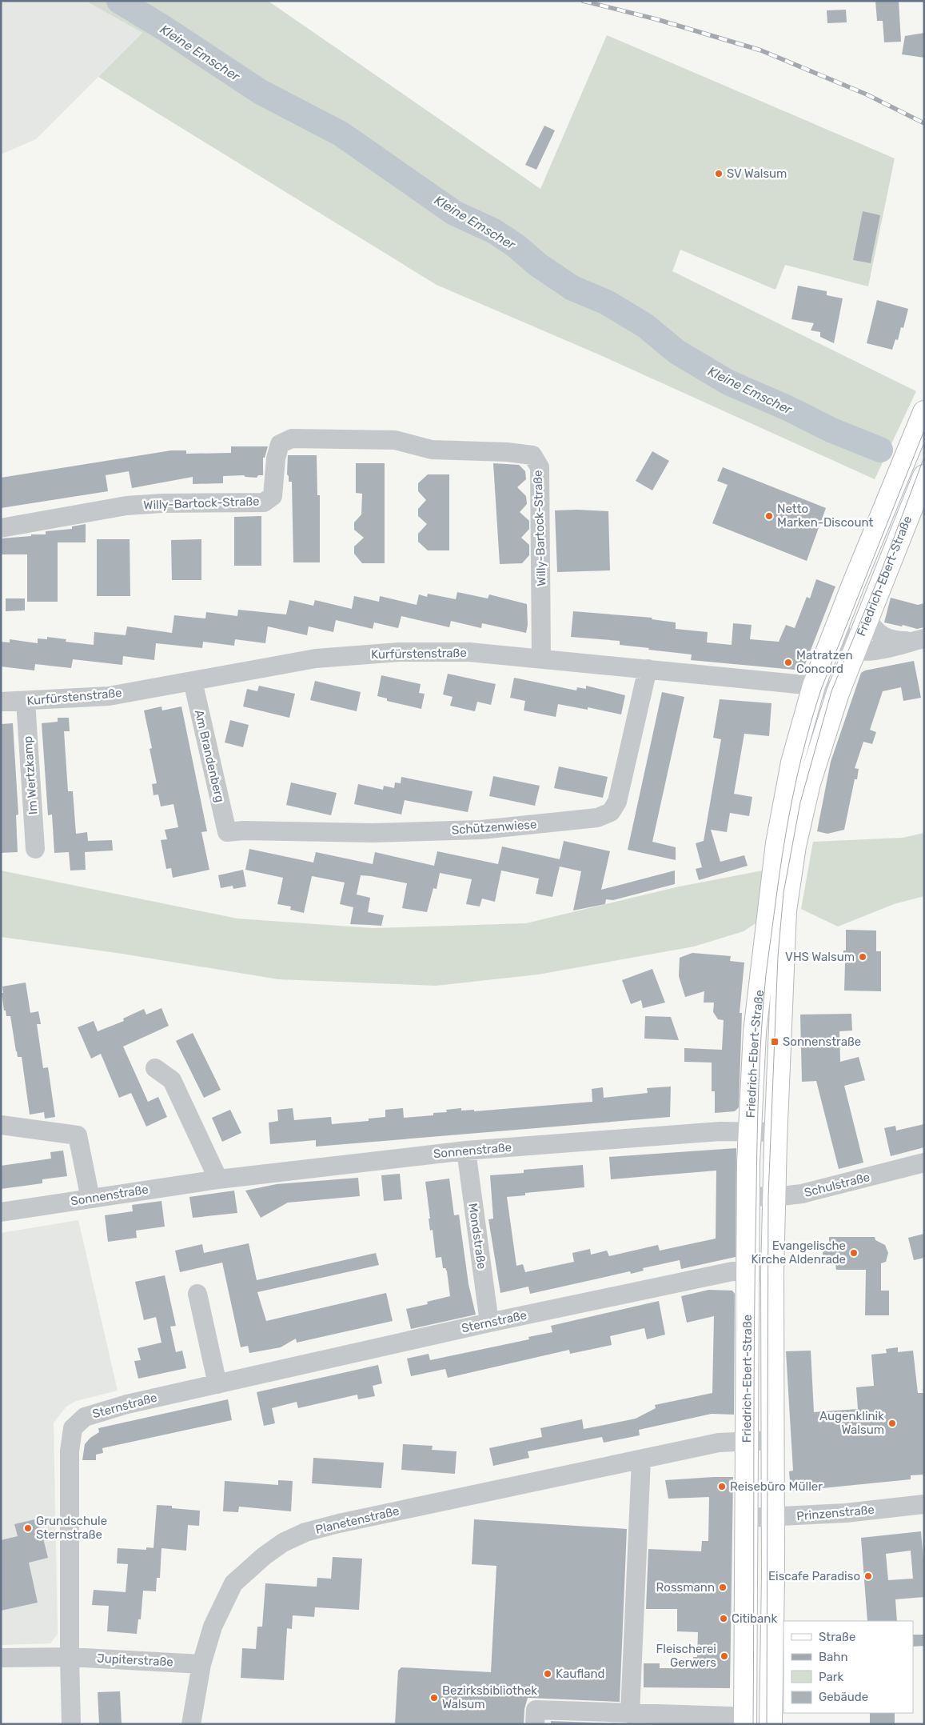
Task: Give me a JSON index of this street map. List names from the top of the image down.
{
  "streets": {
    "main road": ["Friedrich-Ebert-Straße"],
    "street": [
      "Willy-Bartock-Straße",
      "Kurfürstenstraße",
      "Am Brandenberg",
      "Im Wertzkamp",
      "Schützenwiese",
      "Sonnenstraße",
      "Schulstraße",
      "Mondstraße",
      "Sternstraße",
      "Prinzenstraße",
      "Planetenstraße",
      "Jupiterstraße"
    ]
  },
  "crossings": [
    ["Willy-Bartock-Straße", "Kurfürstenstraße"],
    ["Friedrich-Ebert-Straße", "Kurfürstenstraße"],
    ["Friedrich-Ebert-Straße", "Sonnenstraße"],
    ["Friedrich-Ebert-Straße", "Schulstraße"],
    ["Friedrich-Ebert-Straße", "Sternstraße"],
    ["Friedrich-Ebert-Straße", "Prinzenstraße"],
    ["Friedrich-Ebert-Straße", "Planetenstraße"],
    ["Kurfürstenstraße", "Am Brandenberg"],
    ["Kurfürstenstraße", "Im Wertzkamp"],
    ["Kurfürstenstraße", "Schützenwiese"],
    ["Am Brandenberg", "Schützenwiese"],
    ["Sonnenstraße", "Mondstraße"],
    ["Mondstraße", "Sternstraße"],
    ["Sternstraße", "Jupiterstraße"],
    ["Planetenstraße", "Jupiterstraße"]
  ],
  "water": ["Kleine Emscher"],
  "places": {
    "other": [
      "SV Walsum",
      "Netto Marken-Discount",
      "Matratzen Concord",
      "VHS Walsum",
      "Evangelische Kirche Aldenrade",
      "Augenklinik Walsum",
      "Reisebüro Müller",
      "Grundschule Sternstraße",
      "Eiscafe Paradiso",
      "Rossmann",
      "Citibank",
      "Fleischerei Gerwers",
      "Kaufland",
      "Bezirksbibliothek Walsum"
    ],
    "transit": ["Sonnenstraße"]
  },
  "legend": [
    "Straße",
    "Bahn",
    "Park",
    "Gebäude"
  ]
}
